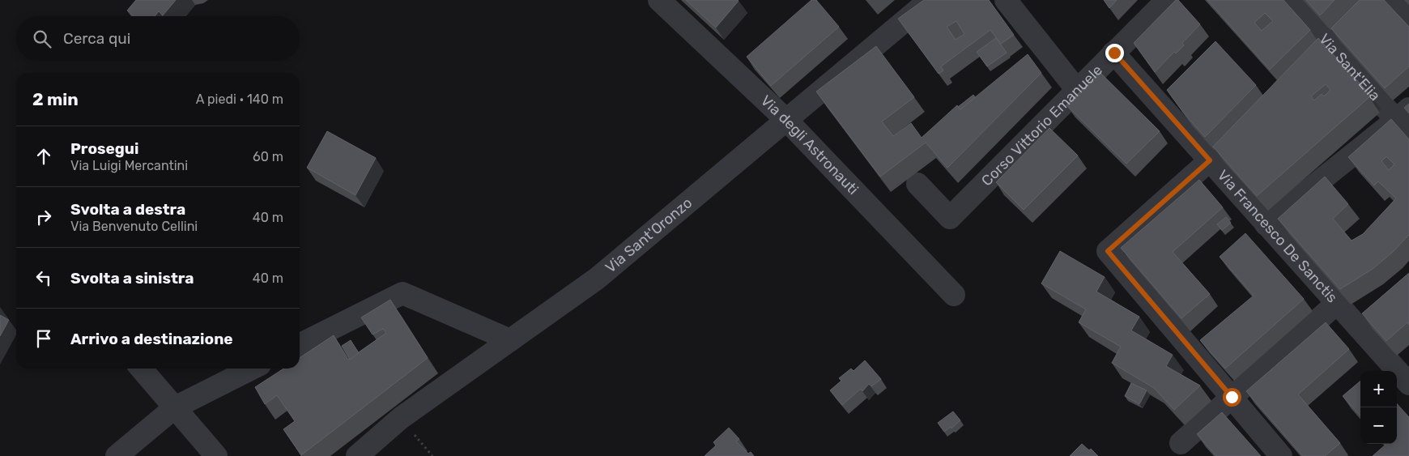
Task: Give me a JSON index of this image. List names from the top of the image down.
{
  "streets": {
    "street": [
      "Via Sant'Elia",
      "Corso Vittorio Emanuele",
      "Via degli Astronauti",
      "Via Sant'Oronzo",
      "Via Francesco De Sanctis"
    ]
  },
  "crossings": [
    ["Corso Vittorio Emanuele", "Via Francesco De Sanctis"],
    ["Via degli Astronauti", "Via Sant'Oronzo"]
  ],
  "page": {
    "search": "Cerca qui",
    "heading": ["2 min", "A piedi · 140 m"],
    "list": [
      ["Prosegui", "Via Luigi Mercantini", "60 m"],
      ["Svolta a destra", "Via Benvenuto Cellini", "40 m"],
      ["Svolta a sinistra", "40 m"],
      "Arrivo a destinazione"
    ],
    "map_buttons": ["+", "−"]
  }
}
